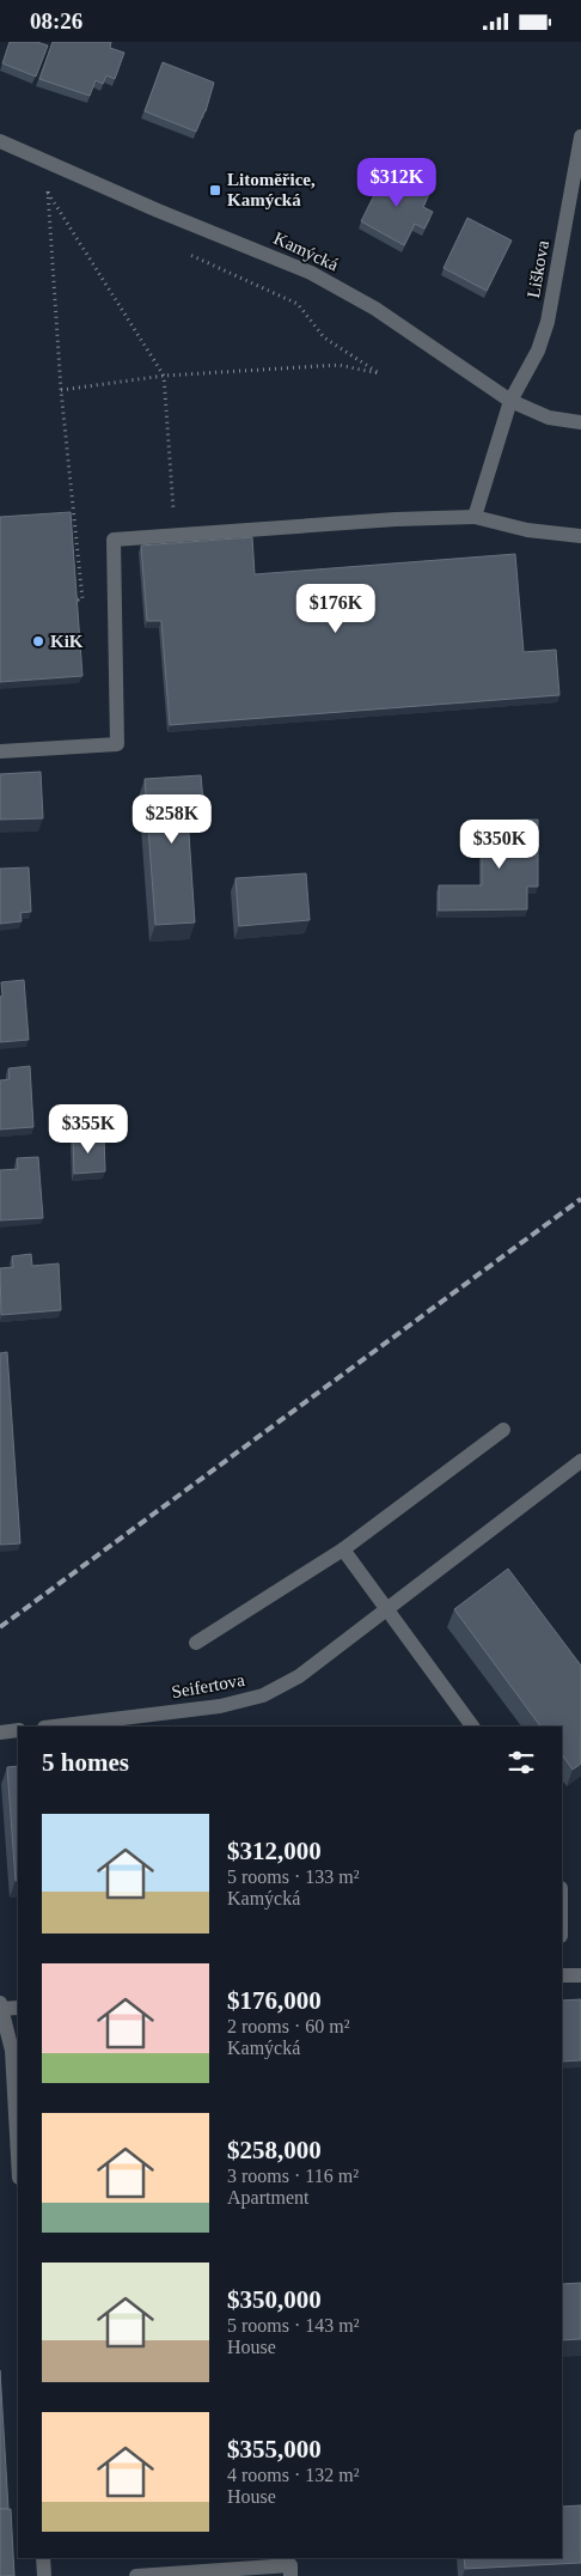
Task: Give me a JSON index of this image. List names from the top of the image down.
{
  "streets": {
    "street": ["Kamýcká", "Liškova", "Seifertova"]
  },
  "crossings": [
    ["Kamýcká", "Liškova"]
  ],
  "places": {
    "transit": ["Litoměřice, Kamýcká"],
    "other": ["KiK"]
  },
  "page": {
    "status": "08:26",
    "price": [
      "$312K",
      "$176K",
      "$258K",
      "$350K",
      "$355K"
    ],
    "heading": "5 homes",
    "list": [
      {
        "name": "$312,000",
        "note": "5 rooms · 133 m² · Kamýcká"
      },
      {
        "name": "$176,000",
        "note": "2 rooms · 60 m² · Kamýcká"
      },
      {
        "name": "$258,000",
        "note": "3 rooms · 116 m² · Apartment"
      },
      {
        "name": "$350,000",
        "note": "5 rooms · 143 m² · House"
      },
      {
        "name": "$355,000",
        "note": "4 rooms · 132 m² · House"
      }
    ]
  }
}
